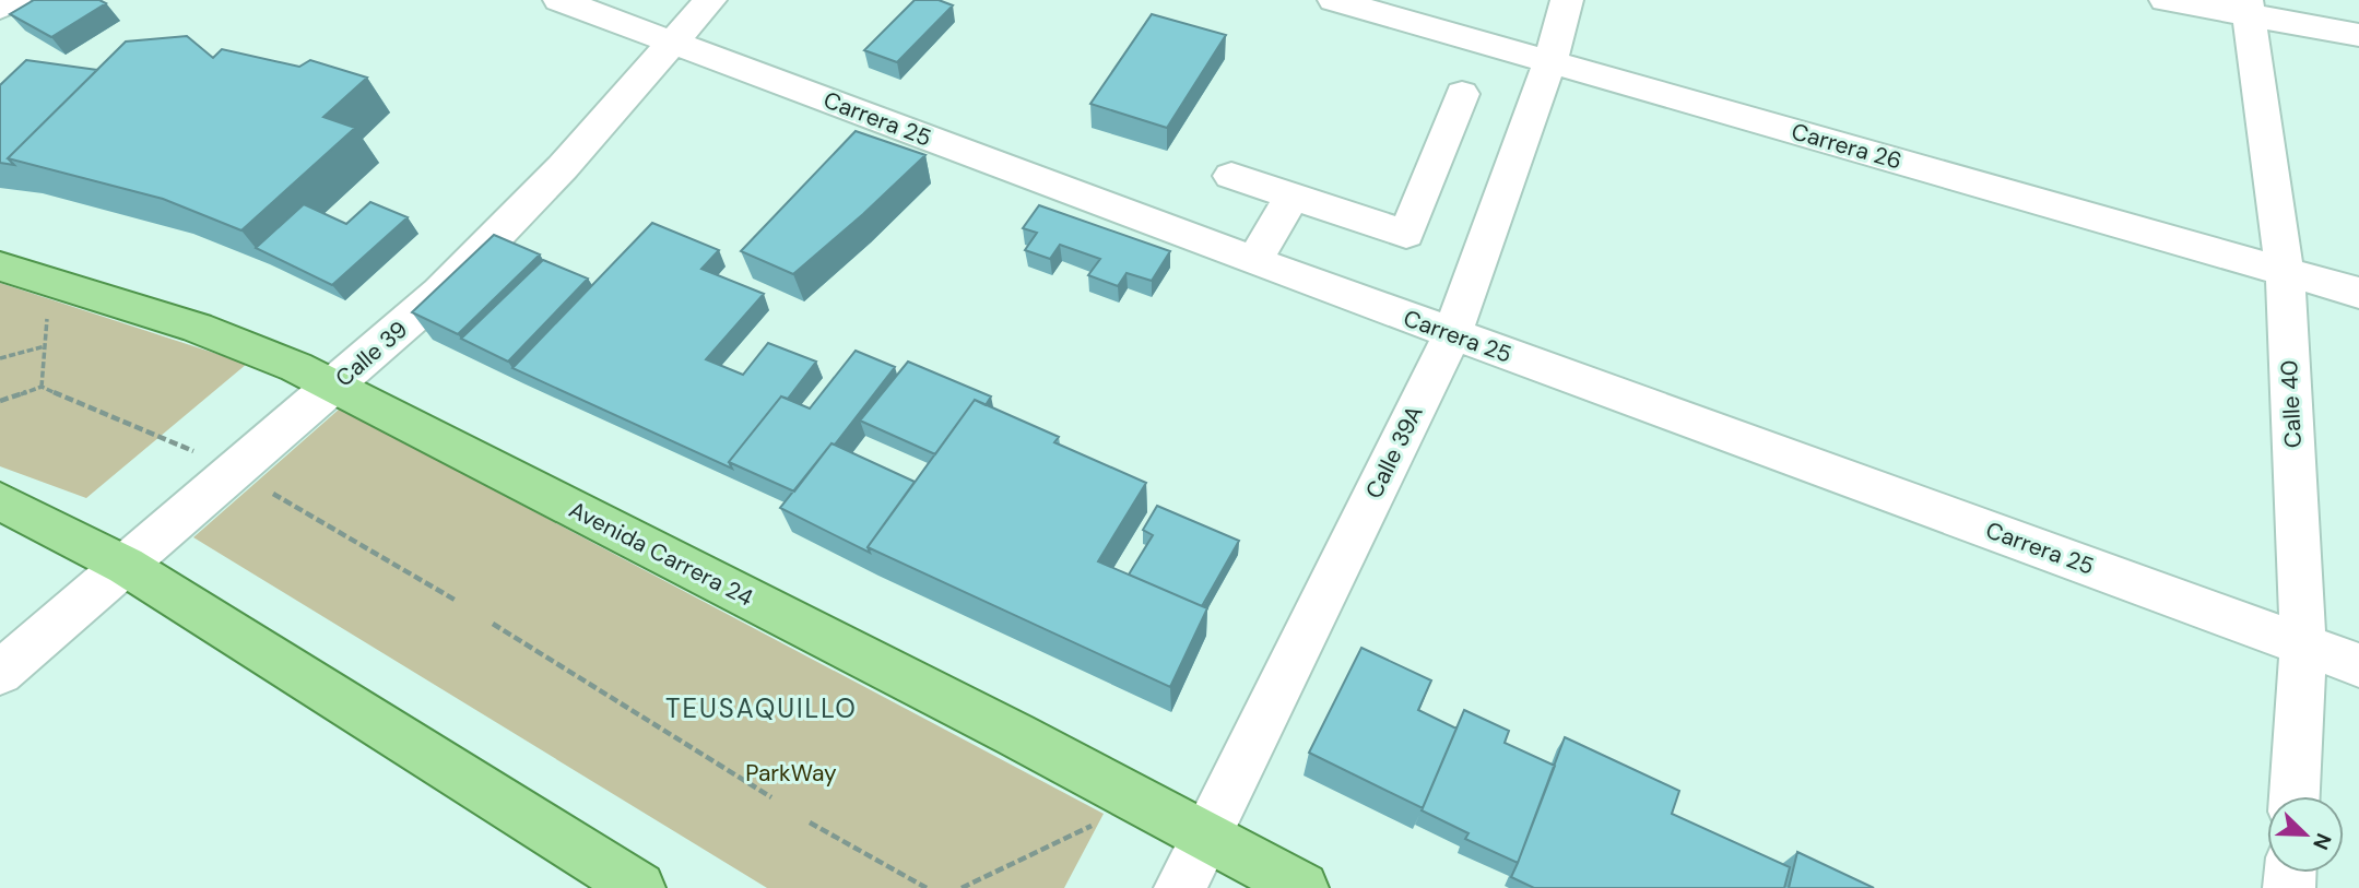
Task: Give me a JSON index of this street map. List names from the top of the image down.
{
  "streets": {
    "main road": ["Avenida Carrera 24"],
    "street": [
      "Carrera 25",
      "Carrera 26",
      "Calle 39",
      "Calle 40",
      "Calle 39A"
    ]
  },
  "crossings": [
    ["Carrera 25", "Calle 39"],
    ["Carrera 25", "Calle 40"],
    ["Carrera 25", "Calle 39A"],
    ["Carrera 26", "Calle 40"],
    ["Carrera 26", "Calle 39A"],
    ["Calle 39", "Avenida Carrera 24"],
    ["Calle 39A", "Avenida Carrera 24"]
  ],
  "districts": ["TEUSAQUILLO"],
  "parks": ["ParkWay"],
  "north": "bottom right"
}
